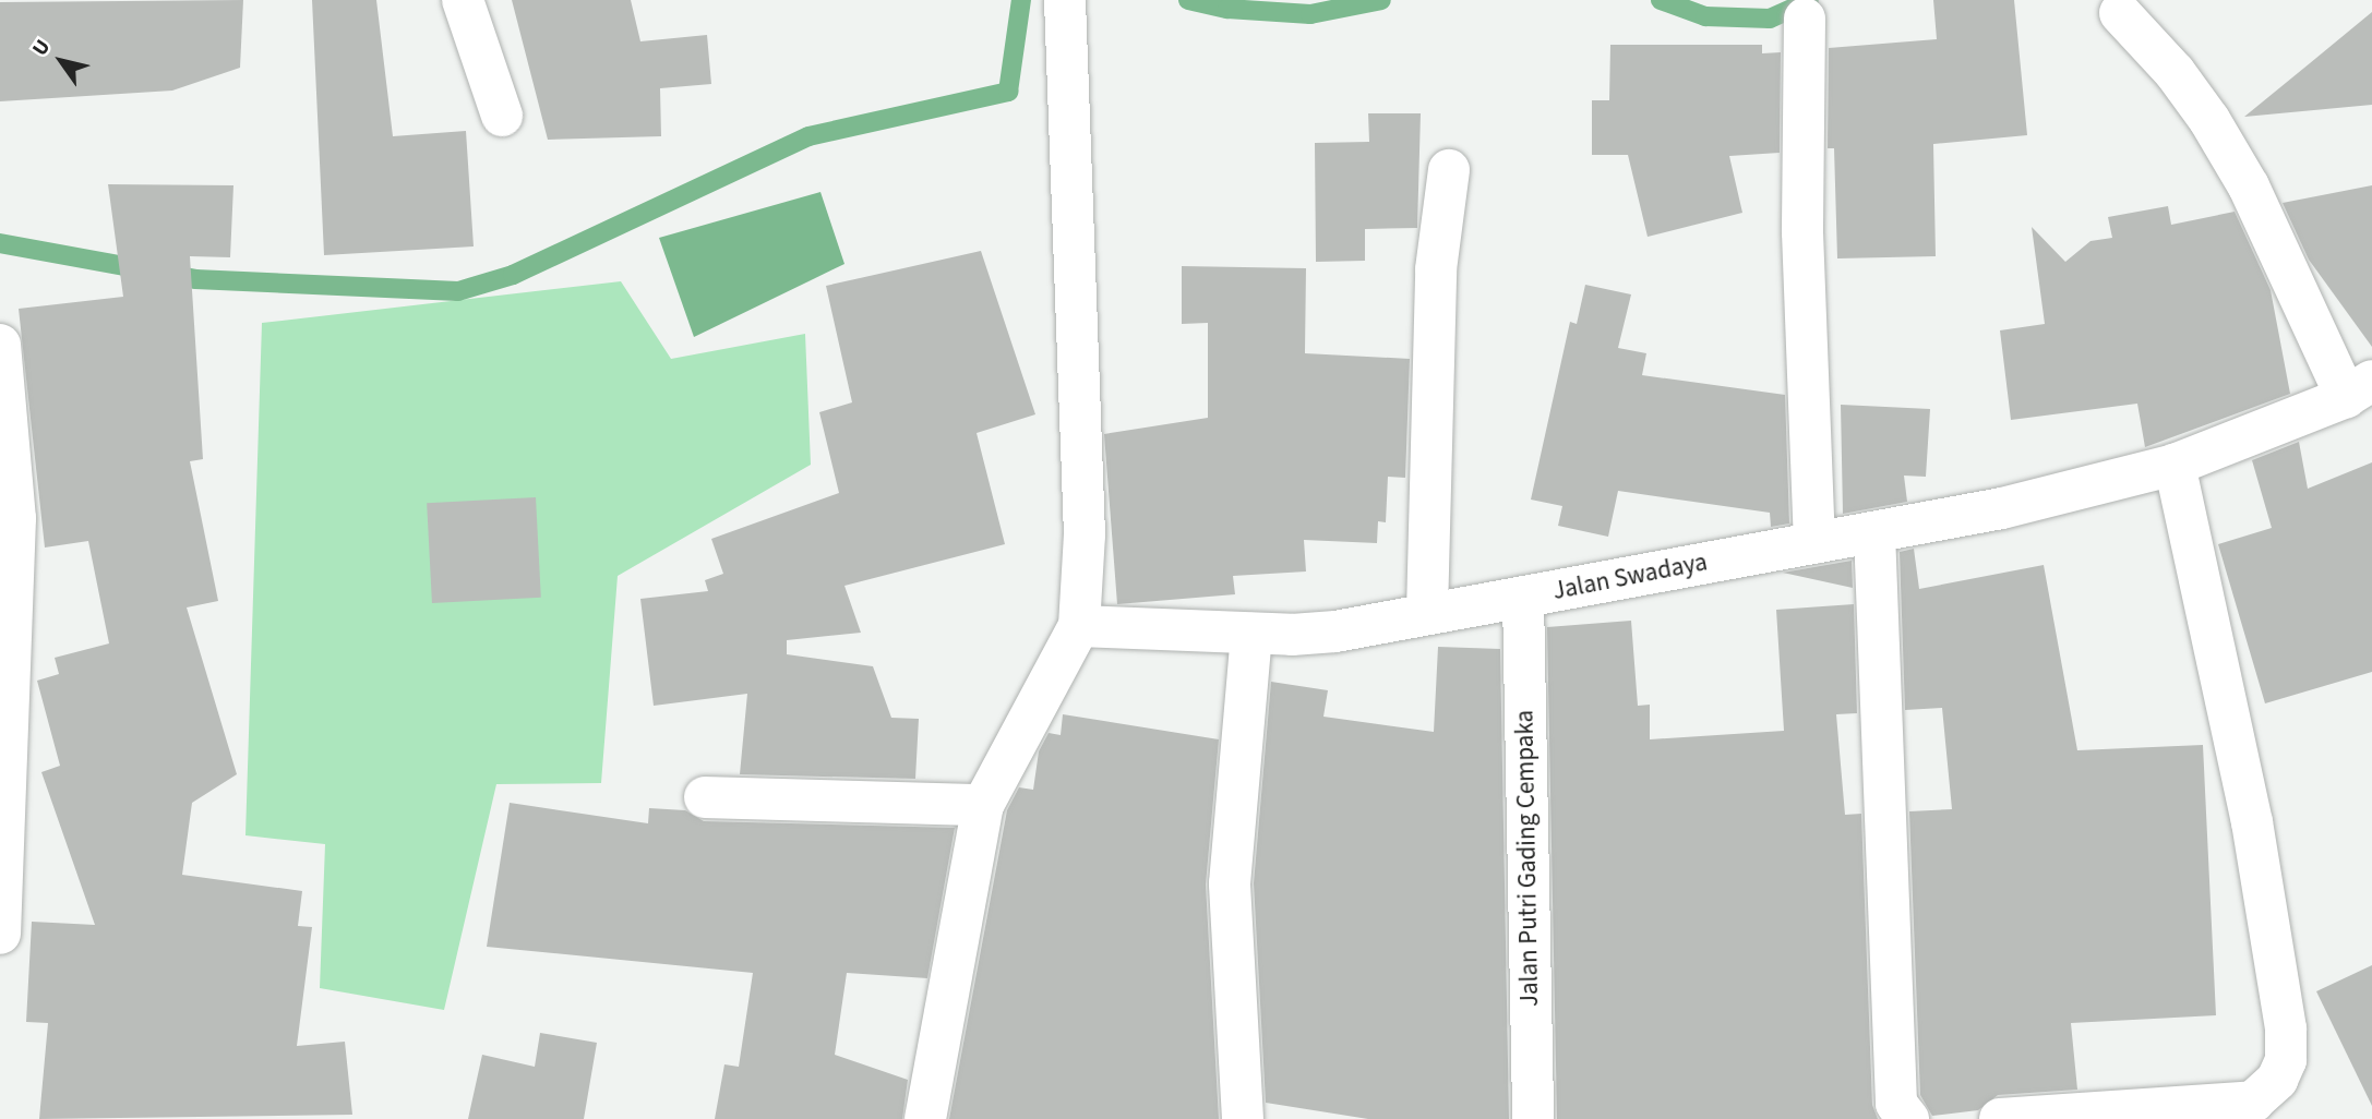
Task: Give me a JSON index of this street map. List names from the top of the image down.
{
  "streets": {
    "street": ["Jalan Swadaya", "Jalan Putri Gading Cempaka"]
  },
  "crossings": [
    ["Jalan Swadaya", "Jalan Putri Gading Cempaka"]
  ],
  "north": "top left"
}
